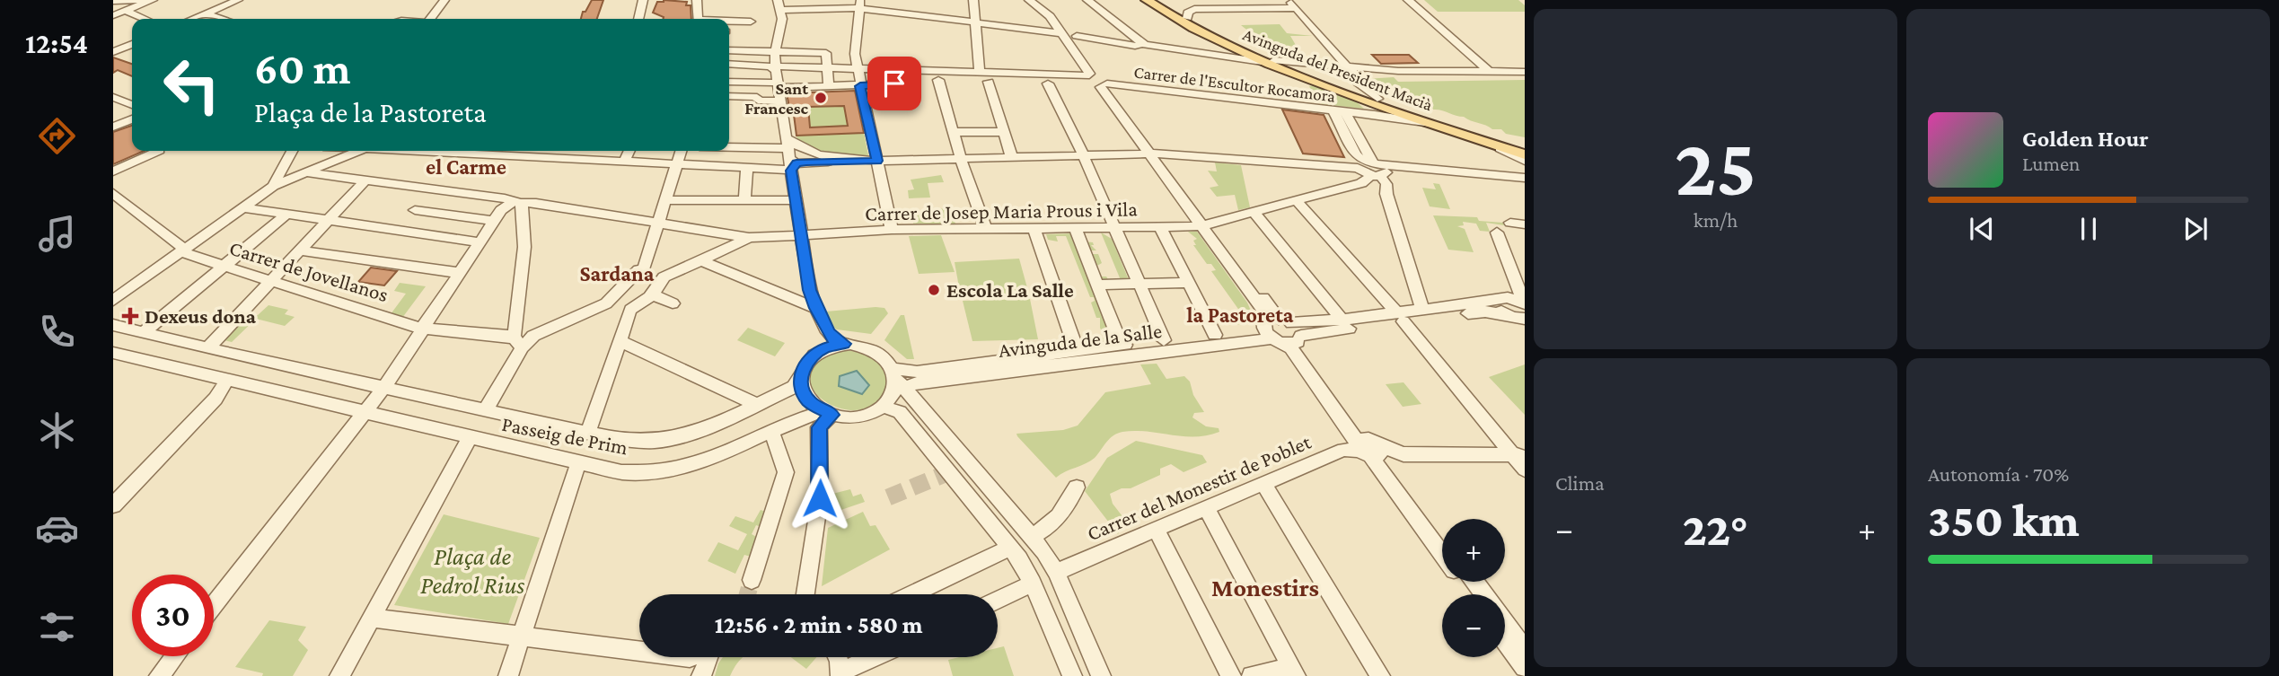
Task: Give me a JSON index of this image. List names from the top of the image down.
{
  "streets": {
    "main road": ["Avinguda del President Macià"],
    "street": [
      "Carrer de l'Escultor Rocamora",
      "Carrer de Josep Maria Prous i Vila",
      "Carrer de Jovellanos",
      "Avinguda de la Salle",
      "Passeig de Prim",
      "Carrer del Monestir de Poblet"
    ]
  },
  "crossings": [
    ["Avinguda del President Macià", "Carrer de l'Escultor Rocamora"],
    ["Avinguda de la Salle", "Passeig de Prim"]
  ],
  "districts": [
    "el Carme",
    "Sardana",
    "la Pastoreta",
    "Monestirs"
  ],
  "parks": ["Plaça de Pedrol Rius"],
  "places": {
    "other": ["Sant Francesc", "Escola La Salle"],
    "health": ["Dexeus dona"]
  },
  "page": {
    "tabs": "12:54",
    "tile": [
      ["25", "km/h"],
      "Clima",
      ["Autonomía · 70%", "350 km"]
    ],
    "turn": ["60 m", "Plaça de la Pastoreta"],
    "song": ["Golden Hour", "Lumen"],
    "heat": ["−", "22°", "+"],
    "map_buttons": ["+", "−"],
    "limit": "30",
    "trip": "12:56 · 2 min · 580 m"
  }
}
